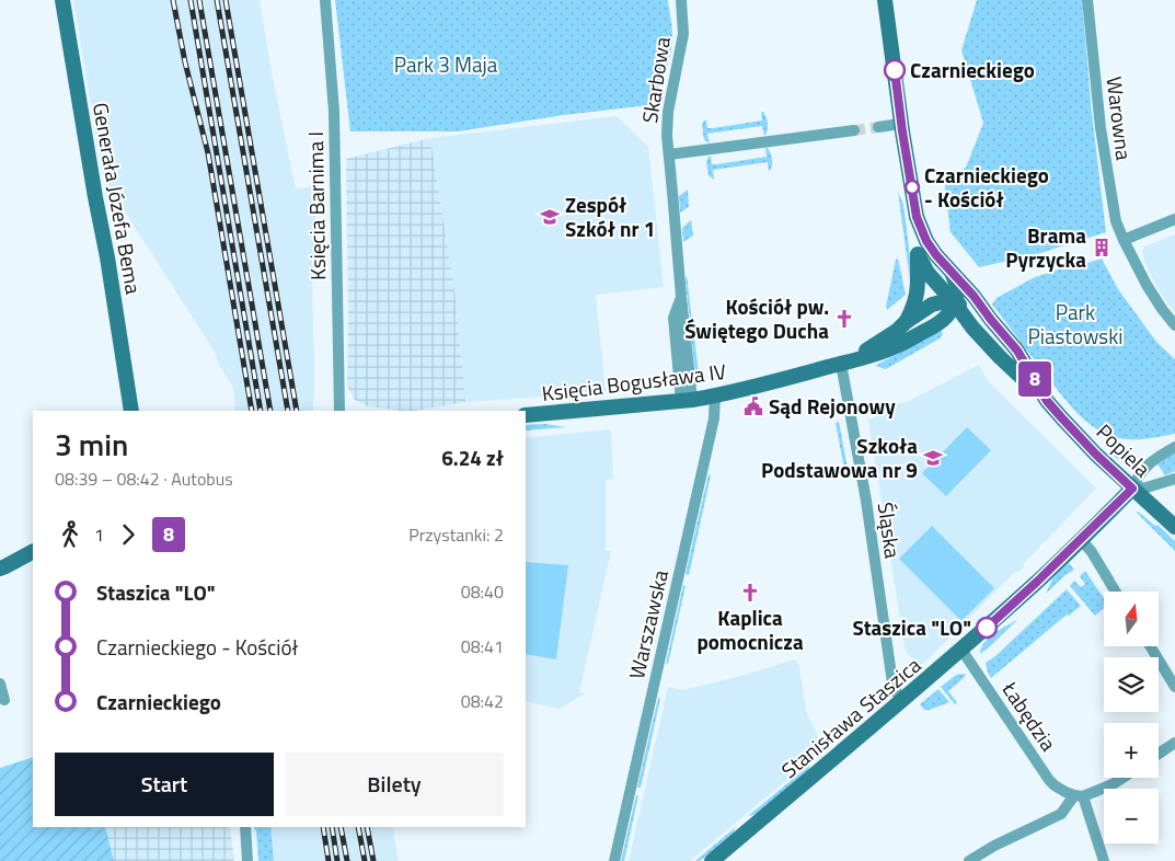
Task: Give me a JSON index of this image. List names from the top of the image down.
{
  "streets": {
    "main road": [
      "Generała Józefa Bema",
      "Księcia Bogusława IV",
      "Popiela",
      "Stanisława Staszica"
    ],
    "street": [
      "Skarbowa",
      "Warowna",
      "Księcia Barnima I",
      "Śląska",
      "Warszawska",
      "Łabędzia"
    ]
  },
  "crossings": [
    ["Skarbowa", "Księcia Bogusława IV"],
    ["Księcia Bogusława IV", "Popiela"],
    ["Księcia Bogusława IV", "Śląska"],
    ["Księcia Bogusława IV", "Warszawska"],
    ["Popiela", "Stanisława Staszica"],
    ["Śląska", "Stanisława Staszica"],
    ["Łabędzia", "Stanisława Staszica"]
  ],
  "parks": ["Park 3 Maja", "Park Piastowski"],
  "places": {
    "other": ["Czarnieckiego", "Czarnieckiego - Kościół", "Staszica \"LO\""],
    "school or university": ["Zespół Szkół nr 1", "Szkoła Podstawowa nr 9"],
    "building": ["Brama Pyrzycka"],
    "church": ["Kościół pw. Świętego Ducha", "Kaplica pomocnicza"],
    "public building": ["Sąd Rejonowy"]
  },
  "lines": ["bus line 8"],
  "north": "top",
  "page": {
    "on_map": "8",
    "heading": ["3 min", "08:39 – 08:42 · Autobus", "6.24 zł"],
    "legs": ["1", "8", "Przystanki: 2"],
    "list": [
      {
        "name": "Staszica \"LO\"",
        "value": "08:40"
      },
      {
        "name": "Czarnieckiego - Kościół",
        "value": "08:41"
      },
      {
        "name": "Czarnieckiego",
        "value": "08:42"
      }
    ],
    "map_buttons": ["+", "−"],
    "buttons": ["Start", "Bilety"]
  }
}
